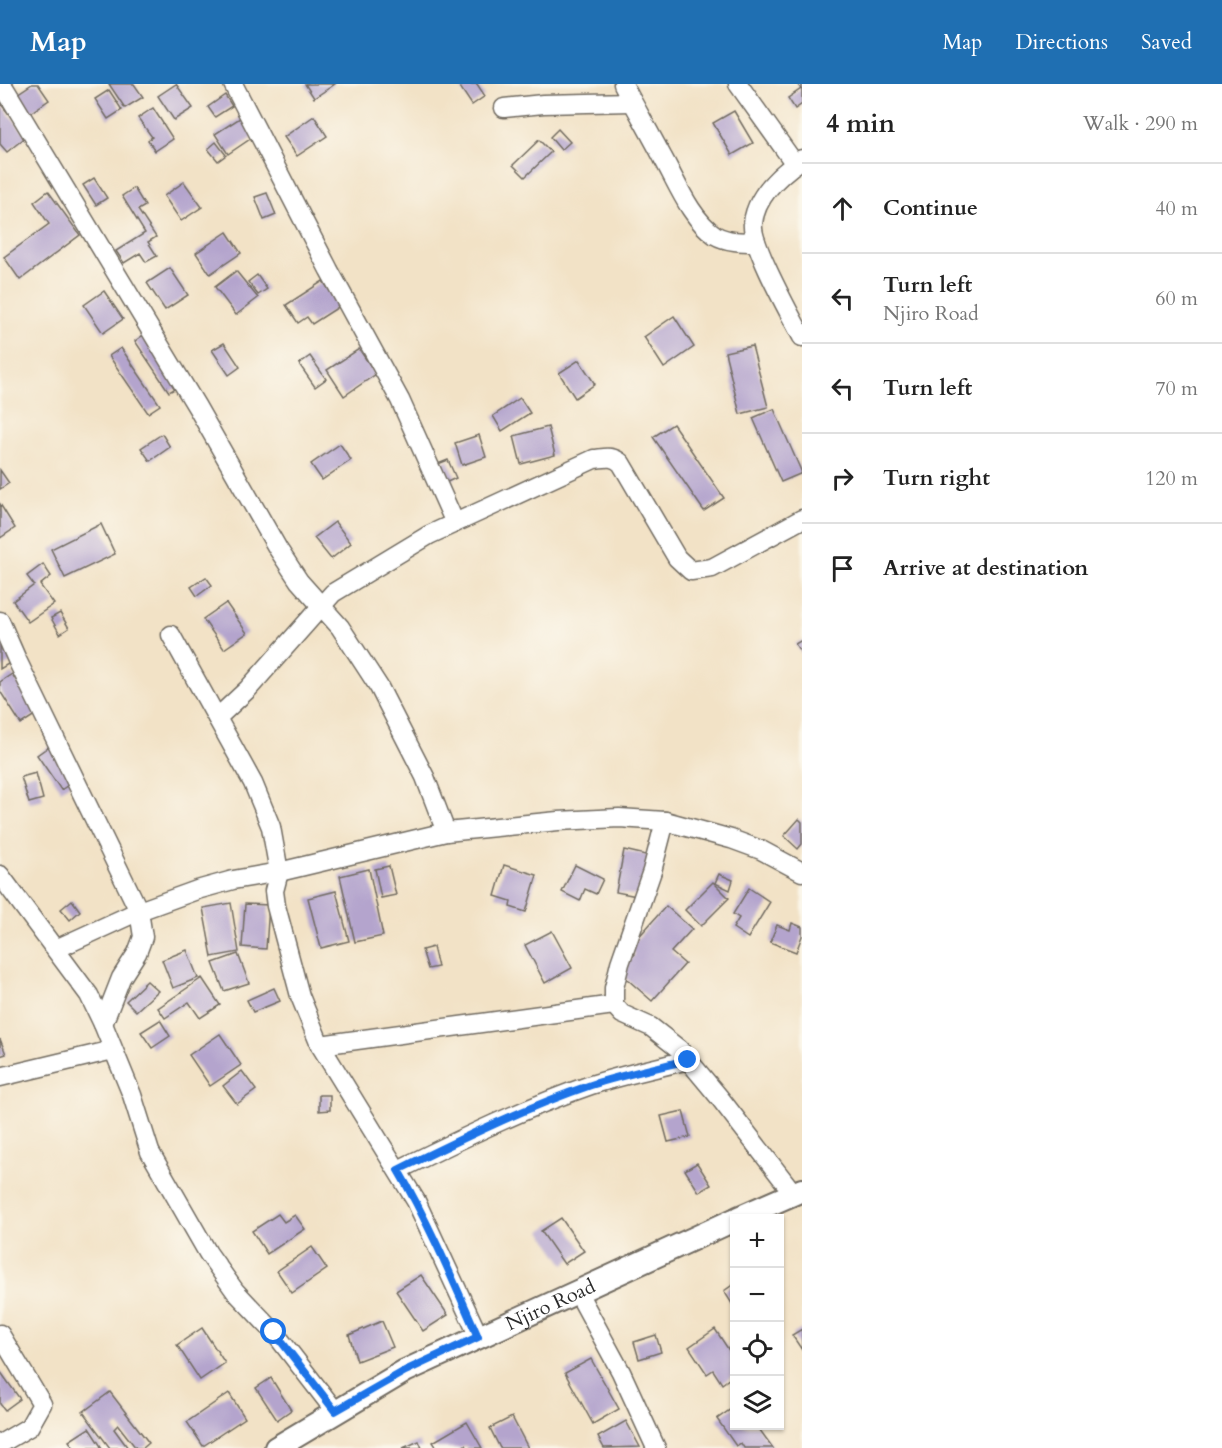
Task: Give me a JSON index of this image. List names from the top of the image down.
{
  "streets": {
    "street": ["Njiro Road"]
  },
  "page": {
    "header": "Map",
    "nav": ["Map", "Directions", "Saved"],
    "heading": ["4 min", "Walk · 290 m"],
    "list": [
      ["Continue", "40 m"],
      ["Turn left", "Njiro Road", "60 m"],
      ["Turn left", "70 m"],
      ["Turn right", "120 m"],
      "Arrive at destination"
    ],
    "map_buttons": ["+", "−"]
  }
}
